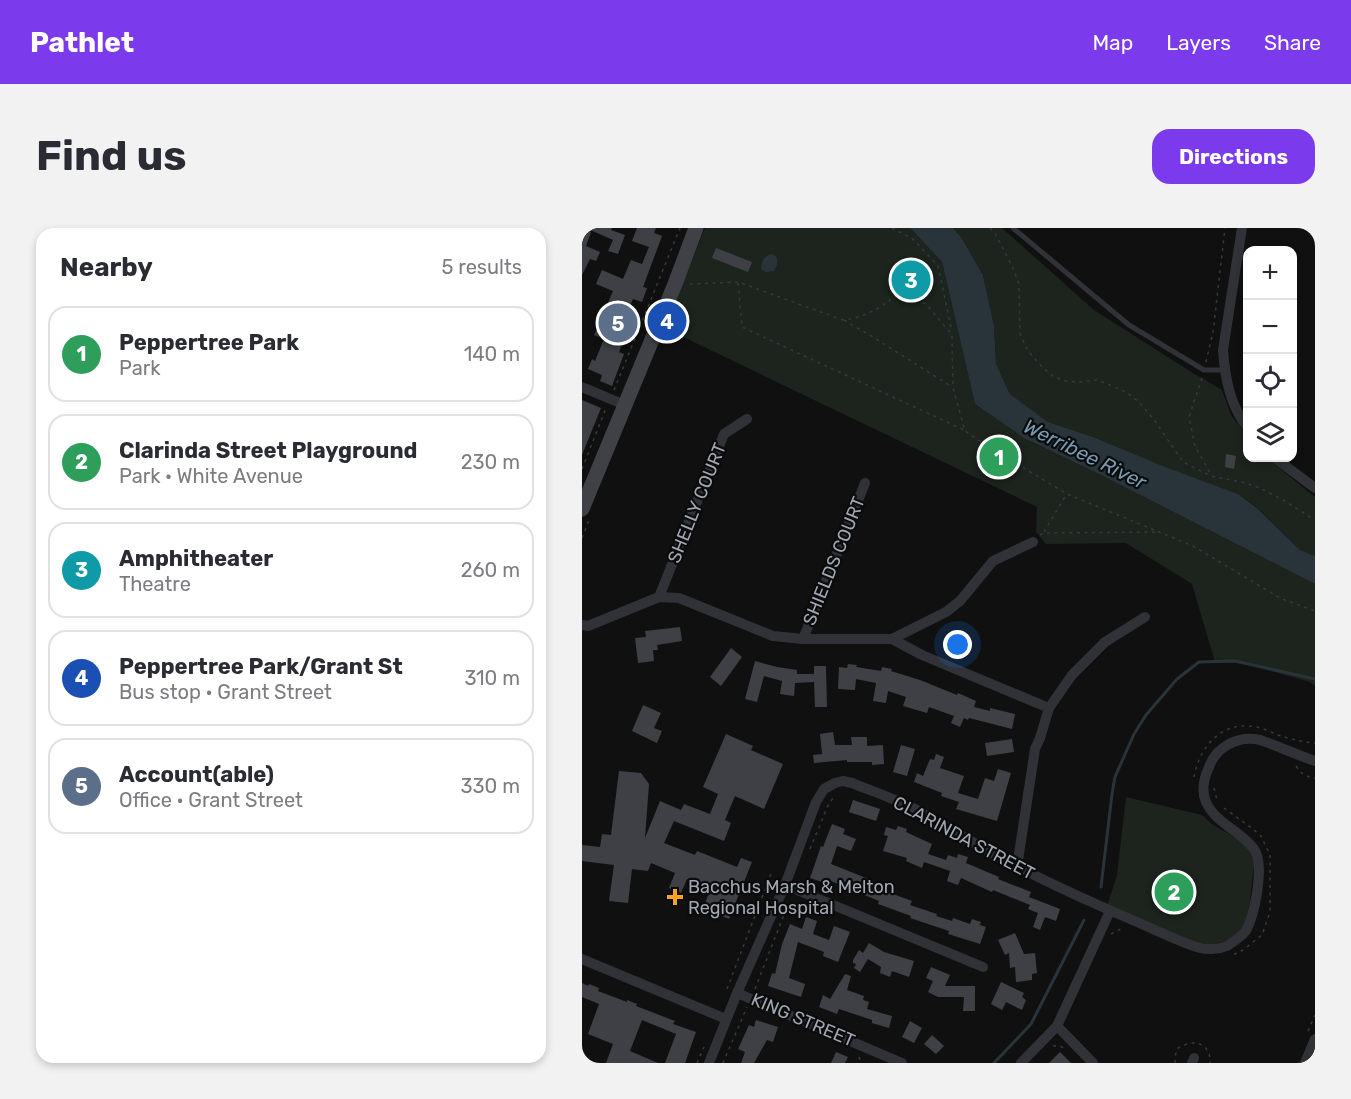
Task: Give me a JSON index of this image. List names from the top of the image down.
{
  "streets": {
    "street": [
      "SHELLY COURT",
      "SHIELDS COURT",
      "CLARINDA STREET",
      "KING STREET"
    ]
  },
  "crossings": [
    ["CLARINDA STREET", "KING STREET"]
  ],
  "water": ["Werribee River"],
  "places": {
    "health": ["Bacchus Marsh & Melton Regional Hospital"]
  },
  "page": {
    "header": "Pathlet",
    "nav": ["Map", "Layers", "Share"],
    "buttons": "Directions",
    "title": "Find us",
    "heading": ["Nearby", "5 results"],
    "map_buttons": ["+", "−"],
    "pins": [
      "3",
      "4",
      "5",
      "1",
      "2"
    ],
    "list": [
      {
        "mark": "1",
        "name": "Peppertree Park",
        "note": "Park",
        "value": "140 m"
      },
      {
        "mark": "2",
        "name": "Clarinda Street Playground",
        "note": "Park · White Avenue",
        "value": "230 m"
      },
      {
        "mark": "3",
        "name": "Amphitheater",
        "note": "Theatre",
        "value": "260 m"
      },
      {
        "mark": "4",
        "name": "Peppertree Park/Grant St",
        "note": "Bus stop · Grant Street",
        "value": "310 m"
      },
      {
        "mark": "5",
        "name": "Account(able)",
        "note": "Office · Grant Street",
        "value": "330 m"
      }
    ]
  }
}
